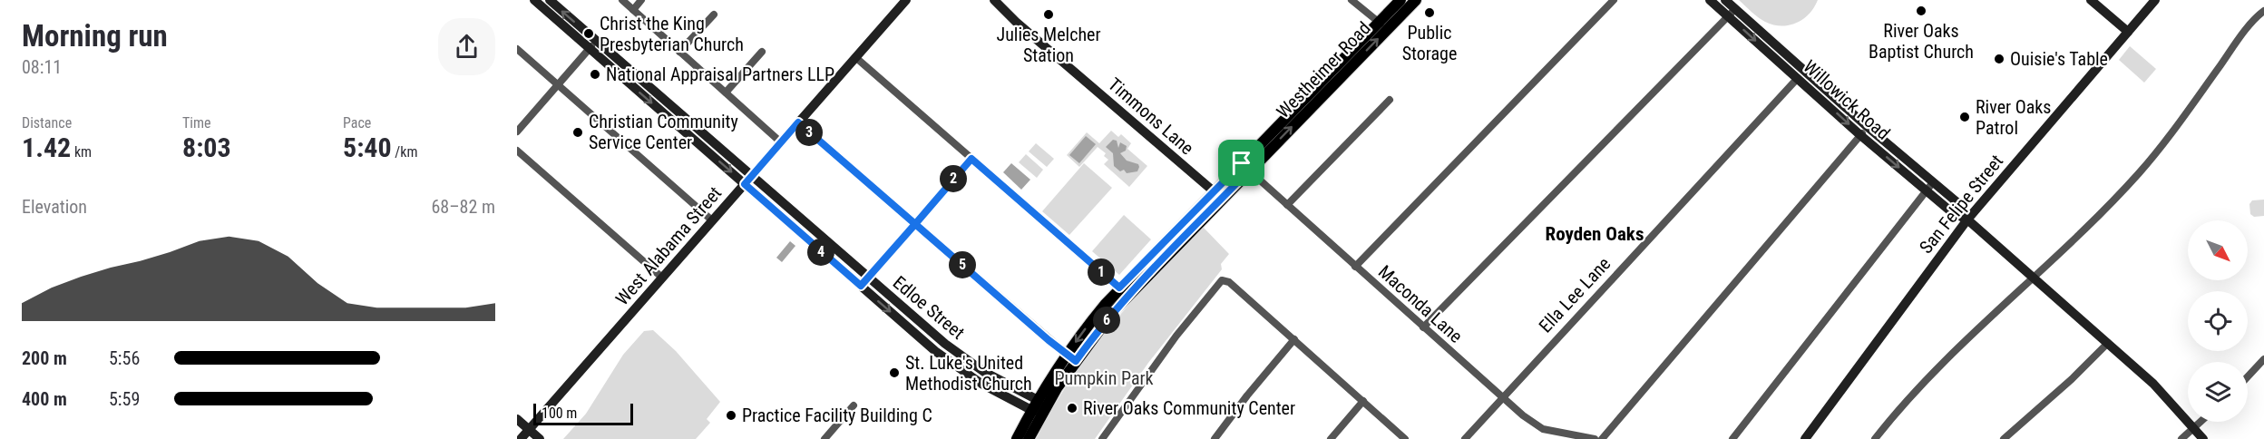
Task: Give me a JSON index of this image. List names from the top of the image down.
{
  "streets": {
    "main road": [
      "Westheimer Road",
      "Willowick Road",
      "Timmons Lane",
      "San Felipe Street",
      "West Alabama Street",
      "Ella Lee Lane",
      "Edloe Street"
    ],
    "street": ["Maconda Lane"]
  },
  "crossings": [
    ["Westheimer Road", "Timmons Lane"],
    ["Westheimer Road", "Maconda Lane"],
    ["Westheimer Road", "Edloe Street"],
    ["Willowick Road", "San Felipe Street"],
    ["Willowick Road", "Ella Lee Lane"],
    ["West Alabama Street", "Edloe Street"],
    ["Ella Lee Lane", "Maconda Lane"]
  ],
  "districts": ["Royden Oaks"],
  "parks": ["Pumpkin Park"],
  "places": [
    "River Oaks Baptist Church",
    "Public Storage",
    "Julies Melcher Station",
    "Christ the King Presbyterian Church",
    "Ouisie's Table",
    "National Appraisal Partners LLP",
    "River Oaks Patrol",
    "Christian Community Service Center",
    "St. Luke's United Methodist Church",
    "River Oaks Community Center",
    "Practice Facility Building C"
  ],
  "scale_bar": "100 m",
  "north": "bottom right",
  "page": {
    "heading": ["Morning run", "08:11"],
    "stats": [
      ["Distance", "1.42 km"],
      ["Time", "8:03"],
      ["Pace", "5:40 /km"]
    ],
    "pins": [
      "3",
      "2",
      "4",
      "5",
      "1",
      "6"
    ],
    "chart": ["Elevation", "68–82 m"],
    "list": [
      {
        "name": "200 m",
        "note": "5:56"
      },
      {
        "name": "400 m",
        "note": "5:59"
      }
    ],
    "scale": "100 m"
  }
}
